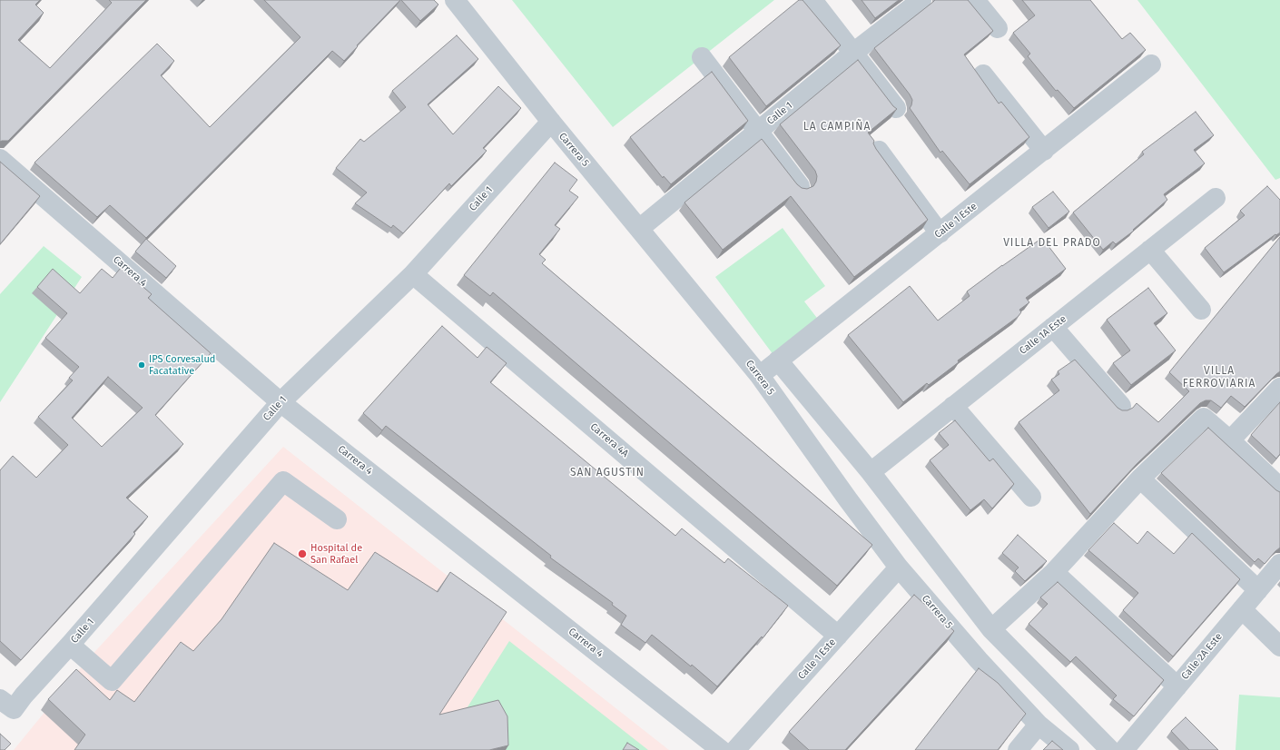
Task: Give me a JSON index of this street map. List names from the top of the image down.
{
  "streets": {
    "street": [
      "Calle 1",
      "Carrera 5",
      "Calle 1 Este",
      "Carrera 4",
      "Calle 1A Este",
      "Carrera 4A",
      "Calle 2A Este"
    ]
  },
  "crossings": [
    ["Calle 1", "Carrera 5"],
    ["Calle 1", "Carrera 4"],
    ["Calle 1", "Carrera 4A"],
    ["Carrera 5", "Calle 1 Este"],
    ["Calle 1 Este", "Carrera 4A"]
  ],
  "districts": [
    "LA CAMPIÑA",
    "VILLA DEL PRADO",
    "VILLA FERROVIARIA",
    "SAN AGUSTIN"
  ],
  "places": ["IPS Corvesalud Facatative", "Hospital de San Rafael"]
}
